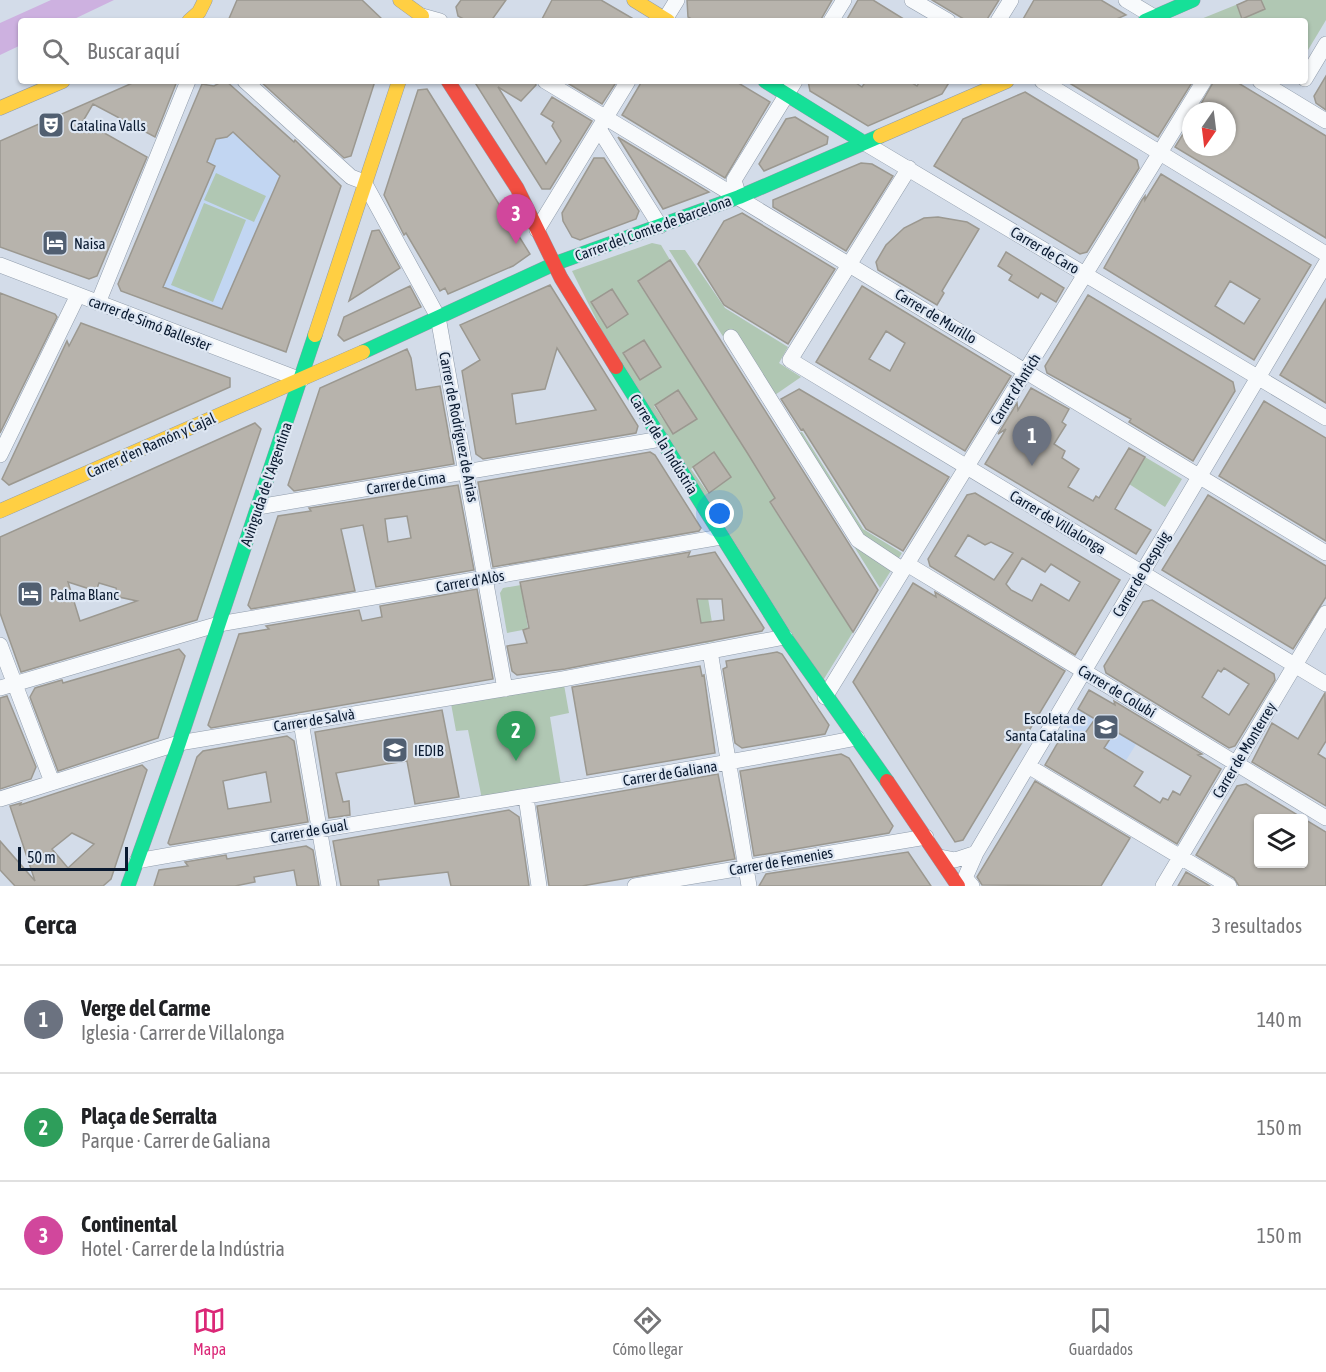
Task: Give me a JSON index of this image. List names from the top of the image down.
{
  "streets": {
    "street": [
      "Carrer del Comte de Barcelona",
      "Carrer de Caro",
      "Carrer de Murillo",
      "carrer de Simó Ballester",
      "Carrer d'Antich",
      "Carrer de Rodríguez de Arias",
      "Carrer de la Indústria",
      "Carrer d'en Ramón y Cajal",
      "Carrer de Cima",
      "Avinguda de l'Argentina",
      "Carrer de Villalonga",
      "Carrer de Despuig",
      "Carrer d'Alòs",
      "Carrer de Colubí",
      "Carrer de Salvà",
      "Carrer de Monterrey",
      "Carrer de Galiana",
      "Carrer de Gual",
      "Carrer de Femenies"
    ]
  },
  "crossings": [
    ["Carrer del Comte de Barcelona", "Carrer de Caro"],
    ["Carrer del Comte de Barcelona", "Carrer de Murillo"],
    ["Carrer del Comte de Barcelona", "carrer de Simó Ballester"],
    ["Carrer del Comte de Barcelona", "Carrer de Rodríguez de Arias"],
    ["Carrer del Comte de Barcelona", "Carrer de la Indústria"],
    ["Carrer del Comte de Barcelona", "Carrer d'en Ramón y Cajal"],
    ["Carrer del Comte de Barcelona", "Avinguda de l'Argentina"],
    ["Carrer de Caro", "Carrer d'Antich"],
    ["Carrer de Caro", "Carrer de Despuig"],
    ["Carrer de Murillo", "Carrer d'Antich"],
    ["Carrer de Murillo", "Carrer de Villalonga"],
    ["Carrer de Murillo", "Carrer de Despuig"],
    ["carrer de Simó Ballester", "Carrer d'en Ramón y Cajal"],
    ["carrer de Simó Ballester", "Avinguda de l'Argentina"],
    ["Carrer d'Antich", "Carrer de la Indústria"],
    ["Carrer d'Antich", "Carrer de Villalonga"],
    ["Carrer d'Antich", "Carrer de Colubí"],
    ["Carrer de Rodríguez de Arias", "Carrer de Cima"],
    ["Carrer de Rodríguez de Arias", "Avinguda de l'Argentina"],
    ["Carrer de Rodríguez de Arias", "Carrer d'Alòs"],
    ["Carrer de Rodríguez de Arias", "Carrer de Salvà"],
    ["Carrer de la Indústria", "Carrer de Cima"],
    ["Carrer de la Indústria", "Carrer d'Alòs"],
    ["Carrer de la Indústria", "Carrer de Salvà"],
    ["Carrer de la Indústria", "Carrer de Galiana"],
    ["Carrer de la Indústria", "Carrer de Femenies"],
    ["Carrer d'en Ramón y Cajal", "Avinguda de l'Argentina"],
    ["Carrer de Cima", "Avinguda de l'Argentina"],
    ["Avinguda de l'Argentina", "Carrer d'Alòs"],
    ["Avinguda de l'Argentina", "Carrer de Salvà"],
    ["Avinguda de l'Argentina", "Carrer de Gual"],
    ["Carrer de Villalonga", "Carrer de Despuig"],
    ["Carrer de Villalonga", "Carrer de Monterrey"],
    ["Carrer de Despuig", "Carrer de Colubí"],
    ["Carrer de Colubí", "Carrer de Monterrey"],
    ["Carrer de Galiana", "Carrer de Gual"]
  ],
  "places": {
    "theatre": ["Catalina Valls"],
    "hotel": ["Naisa", "Palma Blanc"],
    "school or university": ["Escoleta de Santa Catalina", "IEDIB"]
  },
  "scale_bar": "50 m",
  "north": "bottom",
  "page": {
    "search": "Buscar aquí",
    "pins": ["3", "1", "2"],
    "scale": "50 m",
    "heading": ["Cerca", "3 resultados"],
    "list": [
      {
        "mark": "1",
        "name": "Verge del Carme",
        "note": "Iglesia · Carrer de Villalonga",
        "value": "140 m"
      },
      {
        "mark": "2",
        "name": "Plaça de Serralta",
        "note": "Parque · Carrer de Galiana",
        "value": "150 m"
      },
      {
        "mark": "3",
        "name": "Continental",
        "note": "Hotel · Carrer de la Indústria",
        "value": "150 m"
      }
    ],
    "nav": ["Mapa", "Cómo llegar", "Guardados"]
  }
}
